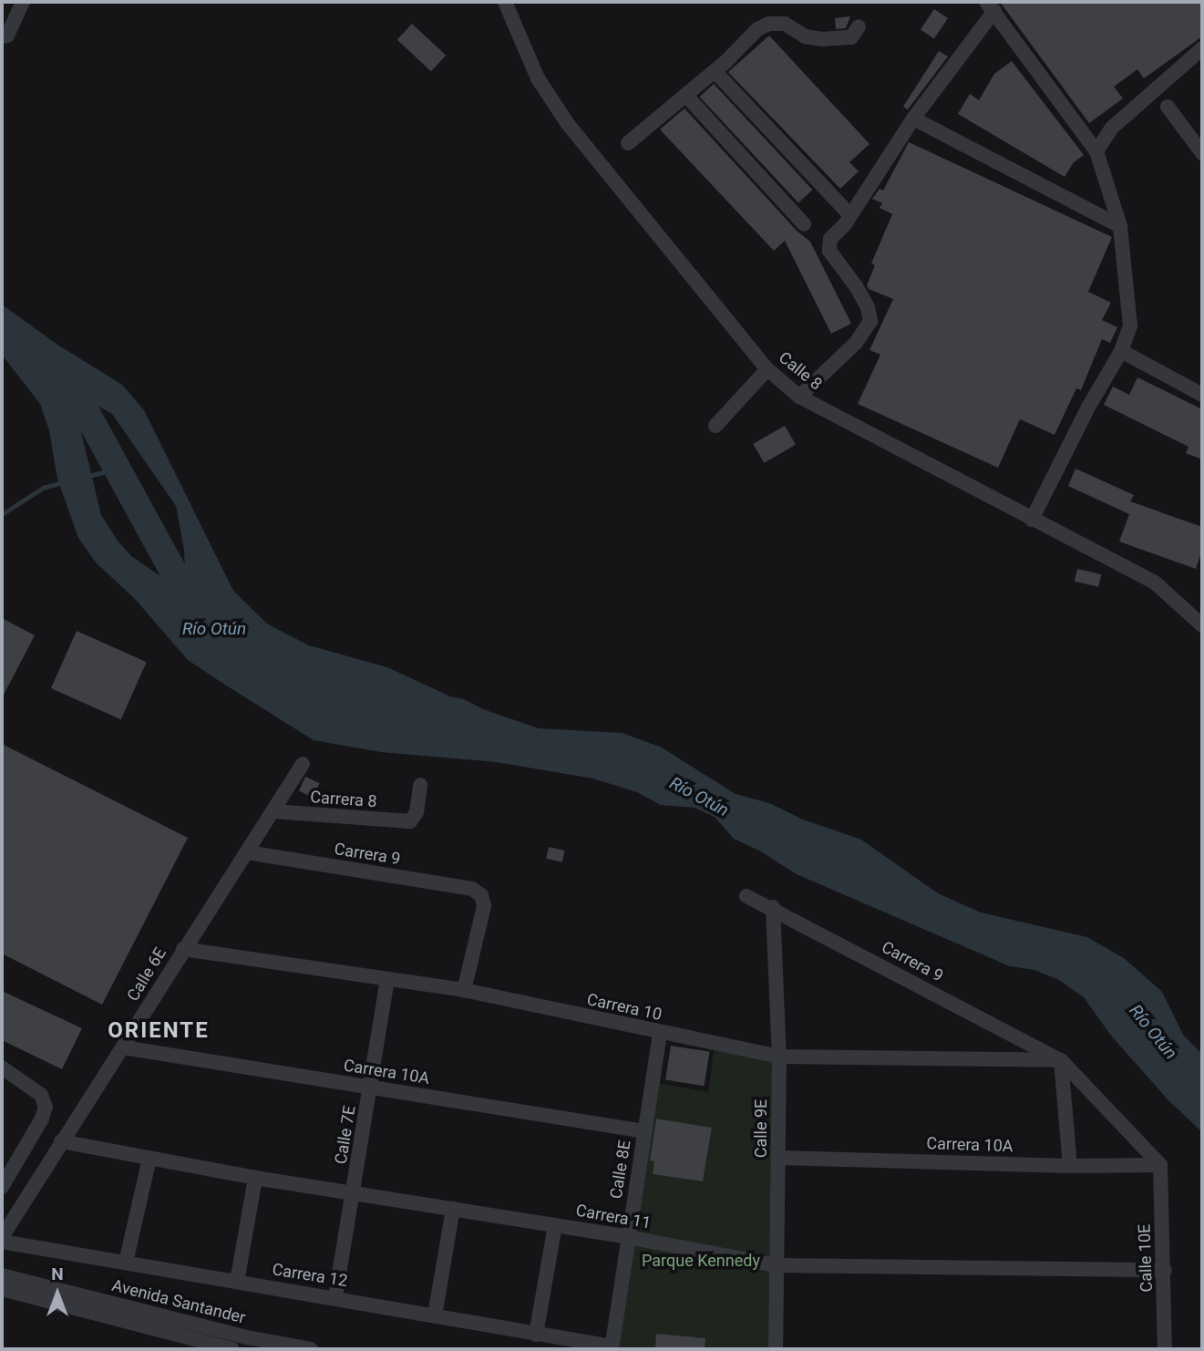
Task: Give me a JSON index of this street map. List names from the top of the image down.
{
  "streets": {
    "street": [
      "Calle 8",
      "Carrera 8",
      "Carrera 9",
      "Calle 6E",
      "Carrera 10",
      "Carrera 10A",
      "Calle 9E",
      "Calle 7E",
      "Calle 8E",
      "Carrera 11",
      "Calle 10E",
      "Carrera 12",
      "Avenida Santander"
    ]
  },
  "crossings": [
    ["Carrera 8", "Calle 6E"],
    ["Carrera 9", "Calle 6E"],
    ["Carrera 9", "Carrera 10"],
    ["Carrera 9", "Carrera 10A"],
    ["Carrera 9", "Calle 9E"],
    ["Carrera 9", "Calle 10E"],
    ["Calle 6E", "Carrera 10"],
    ["Calle 6E", "Carrera 10A"],
    ["Calle 6E", "Carrera 11"],
    ["Carrera 10", "Calle 9E"],
    ["Carrera 10", "Calle 7E"],
    ["Carrera 10", "Calle 8E"],
    ["Carrera 10A", "Calle 9E"],
    ["Carrera 10A", "Calle 7E"],
    ["Carrera 10A", "Calle 8E"],
    ["Carrera 10A", "Calle 10E"],
    ["Calle 9E", "Carrera 11"],
    ["Calle 7E", "Carrera 11"],
    ["Calle 7E", "Carrera 12"],
    ["Calle 8E", "Carrera 11"],
    ["Calle 8E", "Carrera 12"],
    ["Carrera 11", "Calle 10E"]
  ],
  "districts": ["ORIENTE"],
  "water": ["Río Otún"],
  "parks": ["Parque Kennedy"],
  "north": "top"
}
